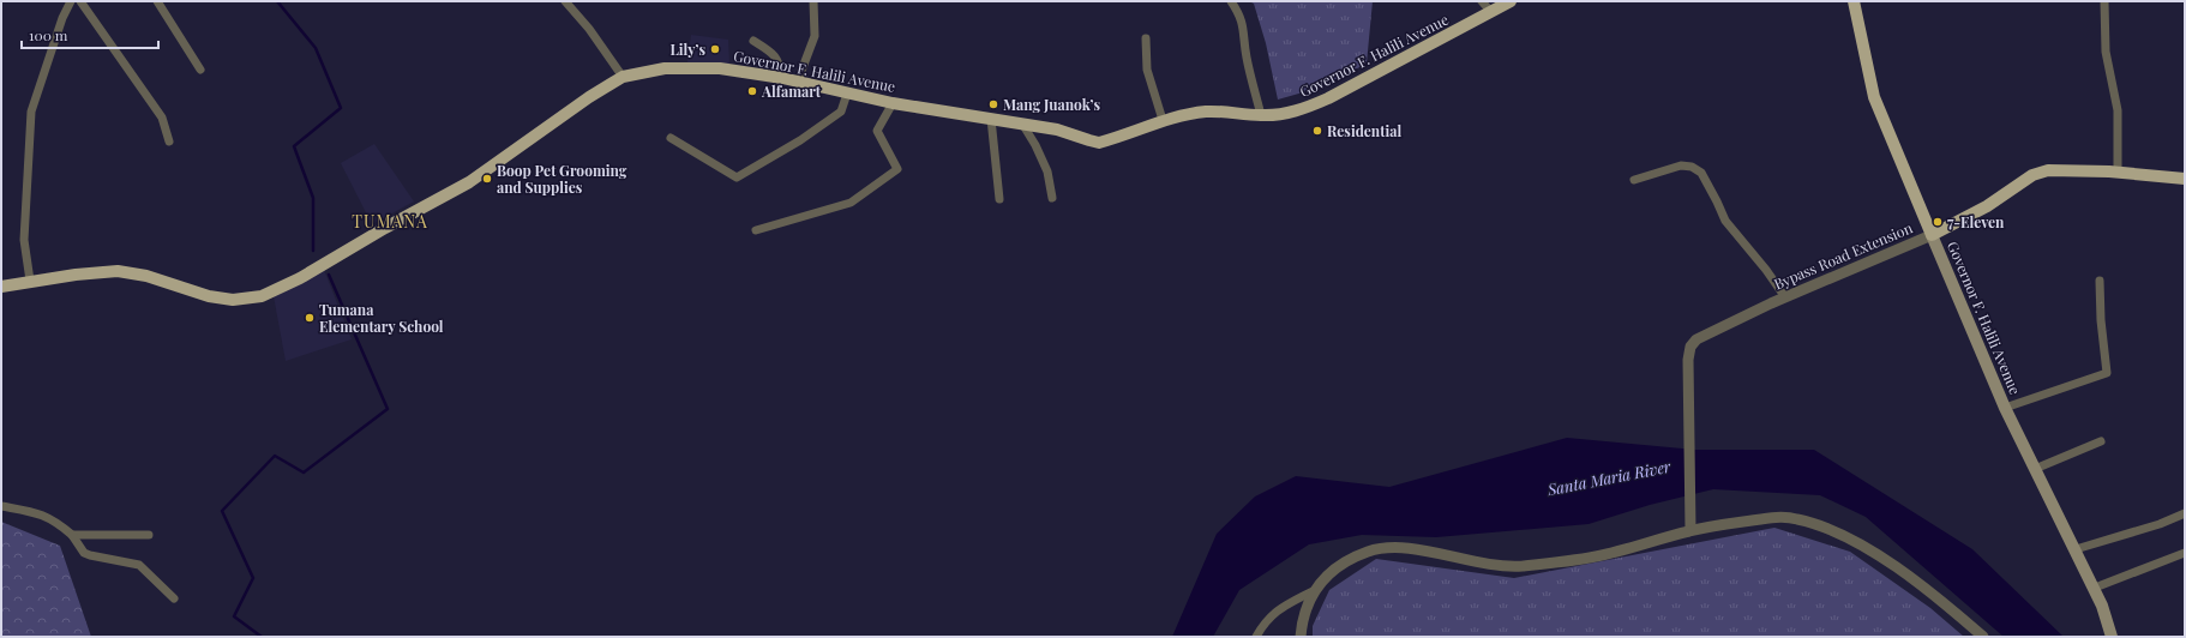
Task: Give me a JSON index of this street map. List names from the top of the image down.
{
  "streets": {
    "main road": ["Governor F. Halili Avenue", "Bypass Road Extension"]
  },
  "crossings": [
    ["Governor F. Halili Avenue", "Bypass Road Extension"]
  ],
  "districts": ["TUMANA"],
  "water": ["Santa Maria River"],
  "places": [
    "Lily’s",
    "Alfamart",
    "Mang Juanok’s",
    "Residential",
    "Boop Pet Grooming and Supplies",
    "7-Eleven",
    "Tumana Elementary School"
  ],
  "scale_bar": "100 m"
}
